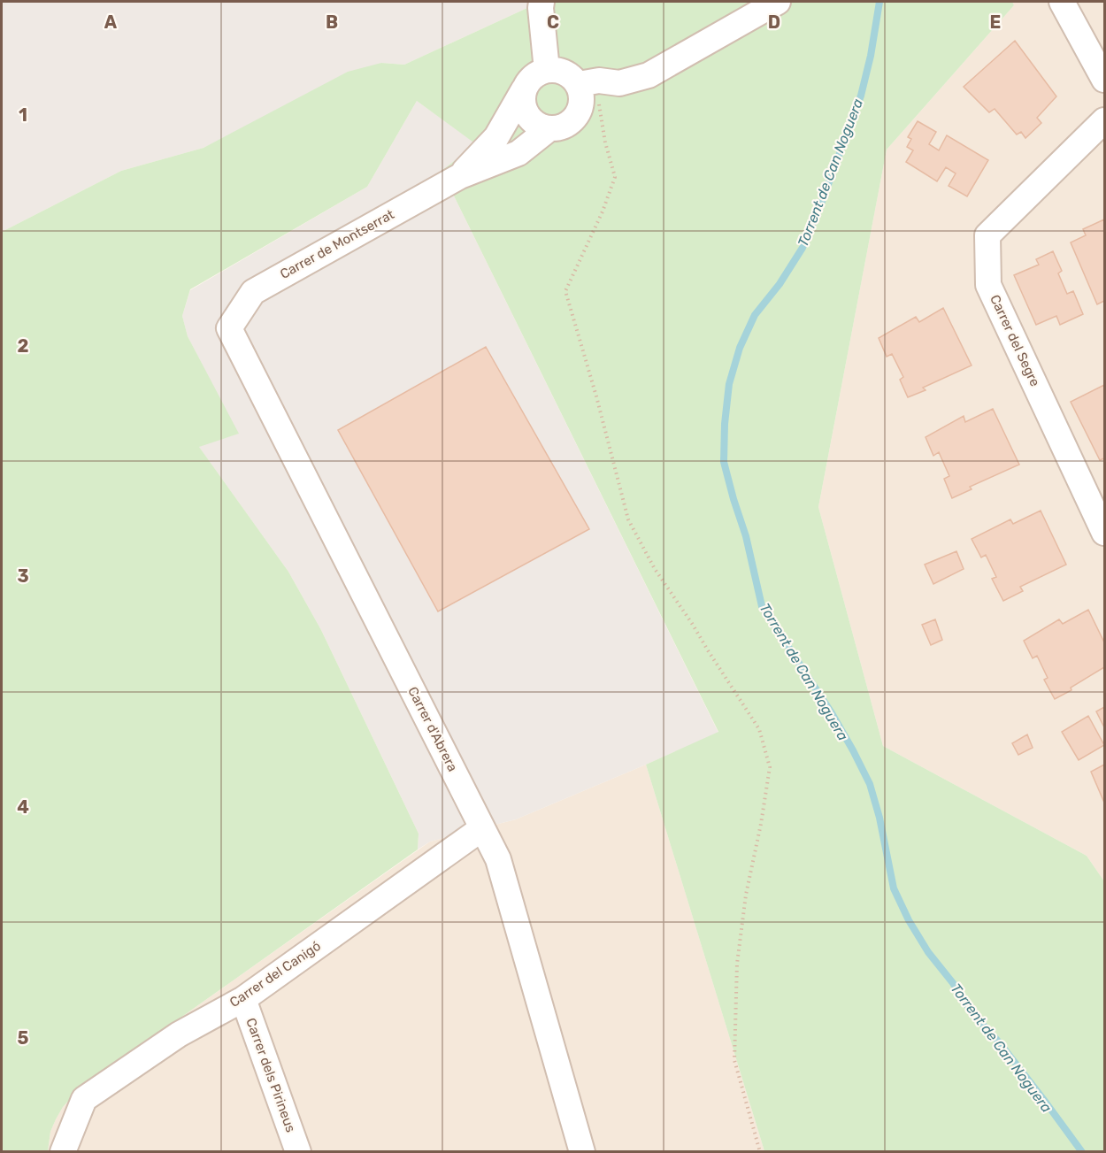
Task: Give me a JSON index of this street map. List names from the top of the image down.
{
  "streets": {
    "street": [
      "Carrer de Montserrat",
      "Carrer del Segre",
      "Carrer d'Abrera",
      "Carrer del Canigó",
      "Carrer dels Pirineus"
    ]
  },
  "crossings": [
    ["Carrer de Montserrat", "Carrer d'Abrera"],
    ["Carrer d'Abrera", "Carrer del Canigó"],
    ["Carrer del Canigó", "Carrer dels Pirineus"]
  ],
  "water": ["Torrent de Can Noguera"],
  "grid": {
    "columns": [
      "A",
      "B",
      "C",
      "D",
      "E"
    ],
    "rows": [
      "1",
      "2",
      "3",
      "4",
      "5"
    ]
  }
}
